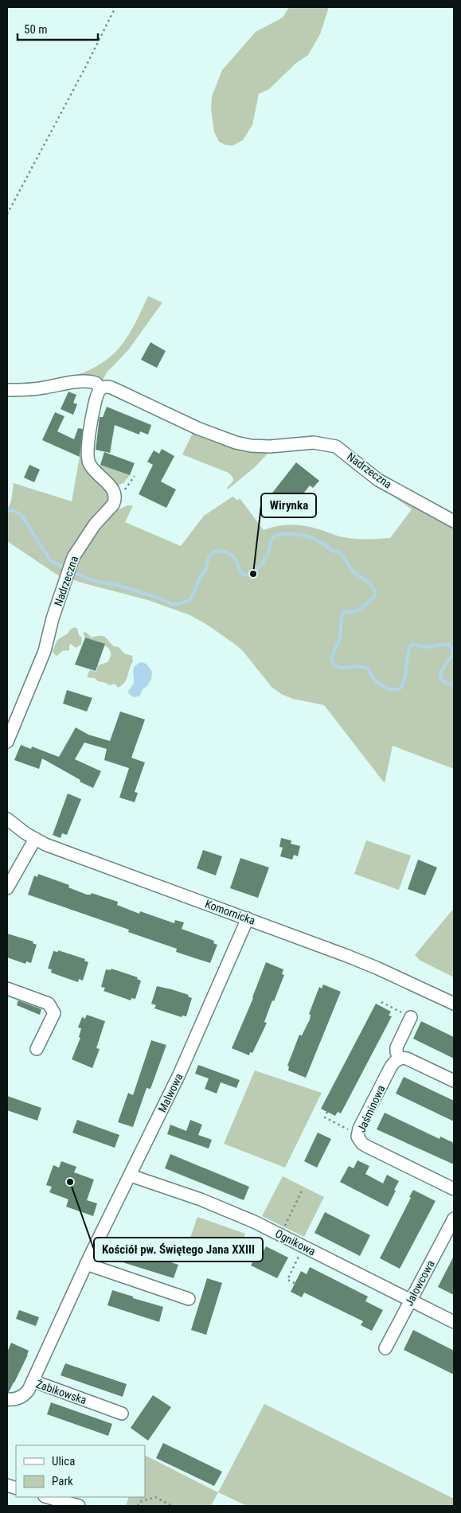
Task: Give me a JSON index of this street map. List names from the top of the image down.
{
  "streets": {
    "street": [
      "Nadrzeczna",
      "Komornicka",
      "Malwowa",
      "Jaśminowa",
      "Ognikowa",
      "Jałowcowa",
      "Żabikowska"
    ]
  },
  "crossings": [
    ["Komornicka", "Malwowa"],
    ["Malwowa", "Ognikowa"],
    ["Malwowa", "Żabikowska"],
    ["Ognikowa", "Jałowcowa"]
  ],
  "places": ["Wirynka", "Kościół pw. Świętego Jana XXIII"],
  "legend": ["Ulica", "Park"],
  "scale_bar": "50 m"
}
